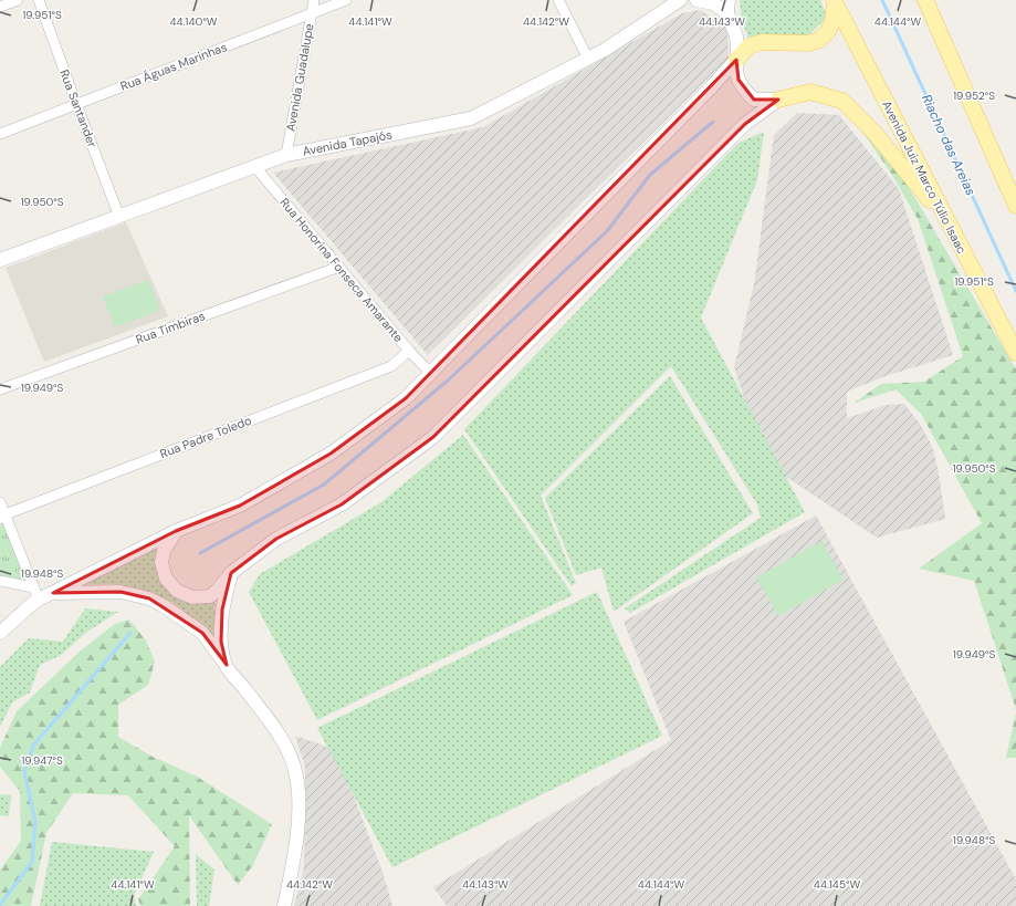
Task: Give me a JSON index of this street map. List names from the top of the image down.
{
  "streets": {
    "main road": ["Avenida Tapajós", "Avenida Juiz Marco Túlio Isaac"],
    "street": [
      "Rua Águas Marinhas",
      "Avenida Guadalupe",
      "Rua Santander",
      "Rua Honorina Fonseca Amarante",
      "Rua Timbiras",
      "Rua Padre Toledo"
    ]
  },
  "crossings": [
    ["Rua Águas Marinhas", "Avenida Guadalupe"],
    ["Rua Águas Marinhas", "Rua Santander"],
    ["Avenida Guadalupe", "Avenida Tapajós"],
    ["Rua Santander", "Avenida Tapajós"],
    ["Avenida Tapajós", "Rua Honorina Fonseca Amarante"],
    ["Rua Honorina Fonseca Amarante", "Rua Timbiras"],
    ["Rua Honorina Fonseca Amarante", "Rua Padre Toledo"]
  ],
  "water": ["Riacho das Areias"],
  "coordinates": [
    "19.951°S",
    "44.140°W",
    "44.141°W",
    "44.142°W",
    "44.143°W",
    "44.144°W",
    "19.952°S",
    "19.950°S",
    "19.949°S",
    "19.948°S",
    "19.947°S",
    "44.145°W"
  ]
}
